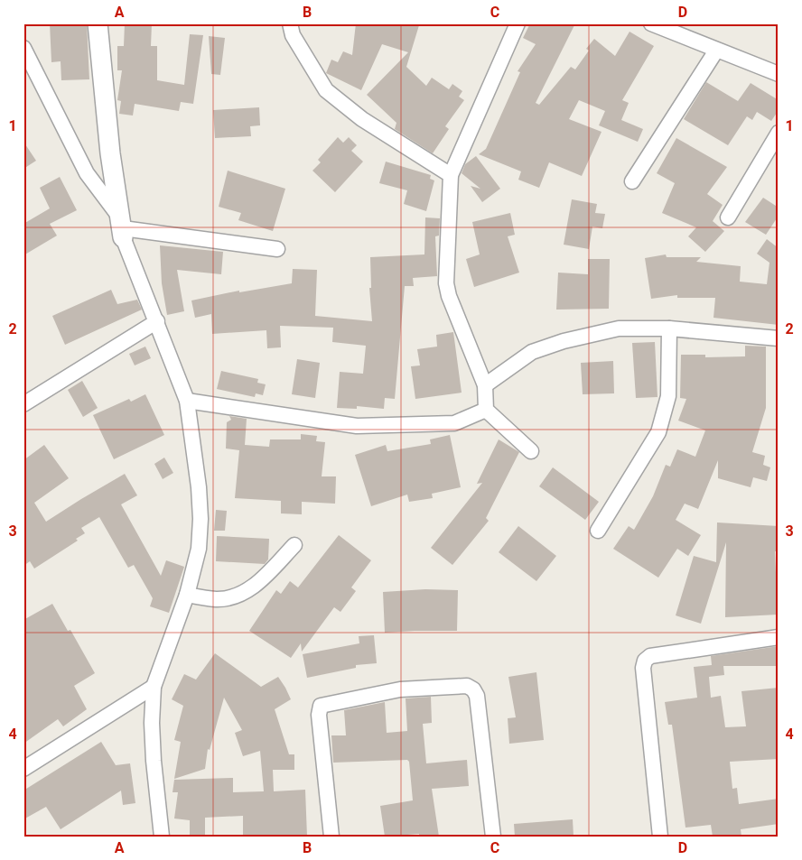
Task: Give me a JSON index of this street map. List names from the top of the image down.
{
  "grid": {
    "columns": [
      "A",
      "B",
      "C",
      "D"
    ],
    "rows": [
      "1",
      "2",
      "3",
      "4"
    ]
  }
}
